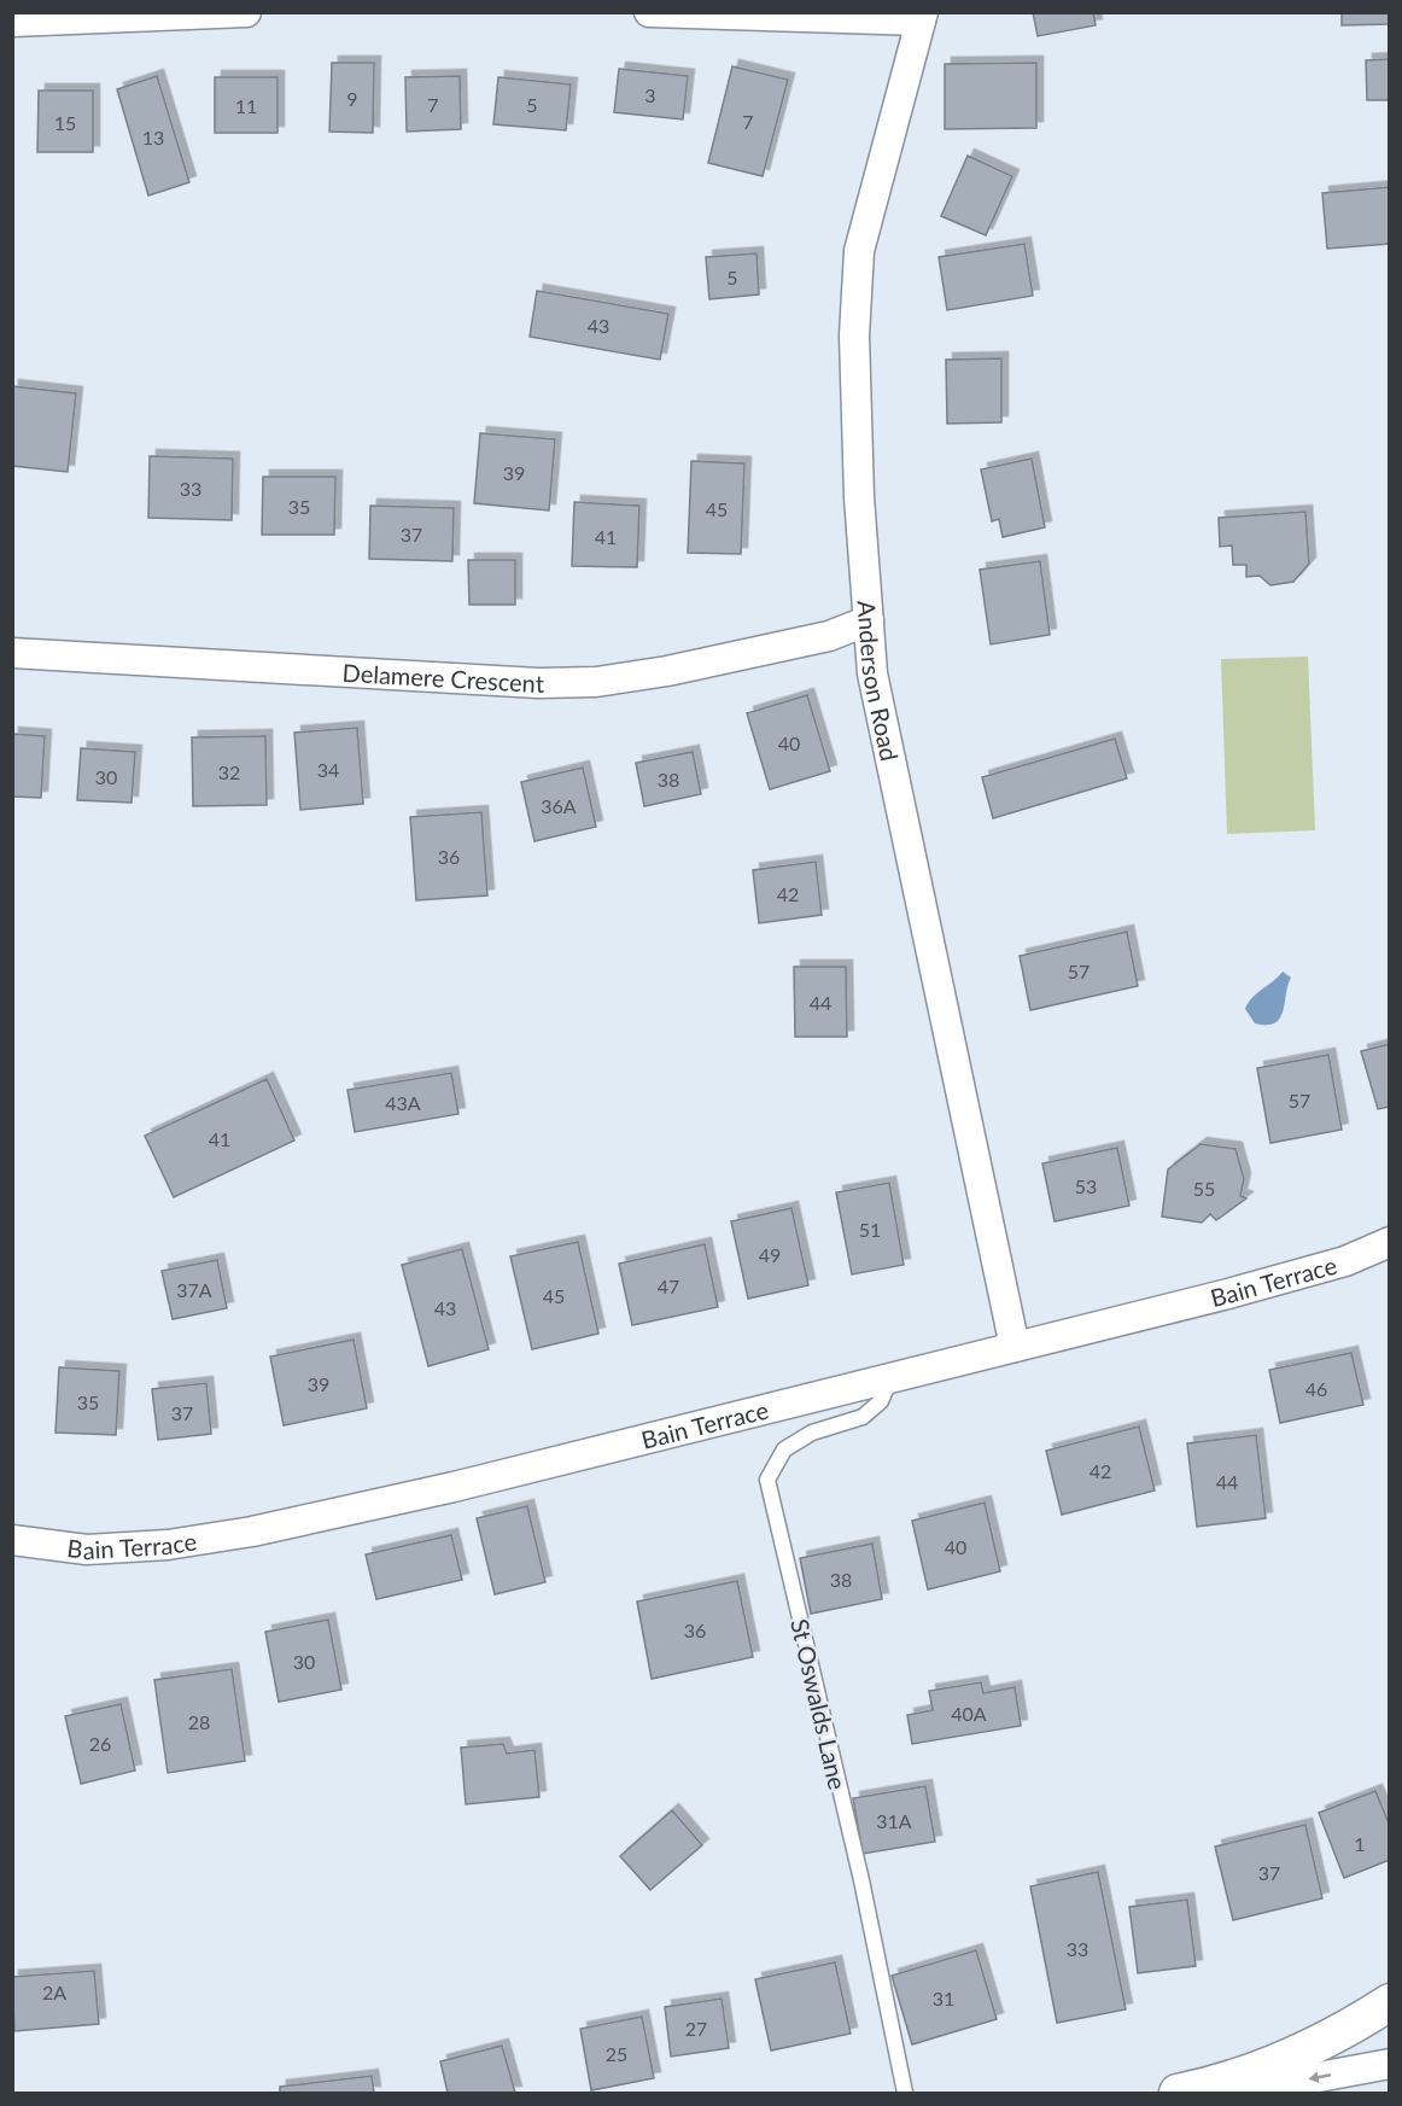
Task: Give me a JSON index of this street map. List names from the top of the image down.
{
  "streets": {
    "street": ["Delamere Crescent", "Anderson Road", "Bain Terrace"],
    "lane": ["St Oswalds Lane"]
  },
  "crossings": [
    ["Delamere Crescent", "Anderson Road"],
    ["Anderson Road", "Bain Terrace"],
    ["Bain Terrace", "St Oswalds Lane"]
  ],
  "house_numbers": [
    "3",
    "9",
    "7",
    "5",
    "11",
    "7",
    "15",
    "13",
    "5",
    "43",
    "39",
    "33",
    "35",
    "45",
    "37",
    "41",
    "40",
    "34",
    "32",
    "30",
    "38",
    "36A",
    "36",
    "42",
    "57",
    "44",
    "57",
    "43A",
    "41",
    "53",
    "55",
    "51",
    "49",
    "47",
    "37A",
    "45",
    "43",
    "39",
    "46",
    "35",
    "37",
    "42",
    "44",
    "40",
    "38",
    "36",
    "30",
    "40A",
    "28",
    "26",
    "31A",
    "1",
    "37",
    "33",
    "2A",
    "31",
    "27",
    "25"
  ]
}
